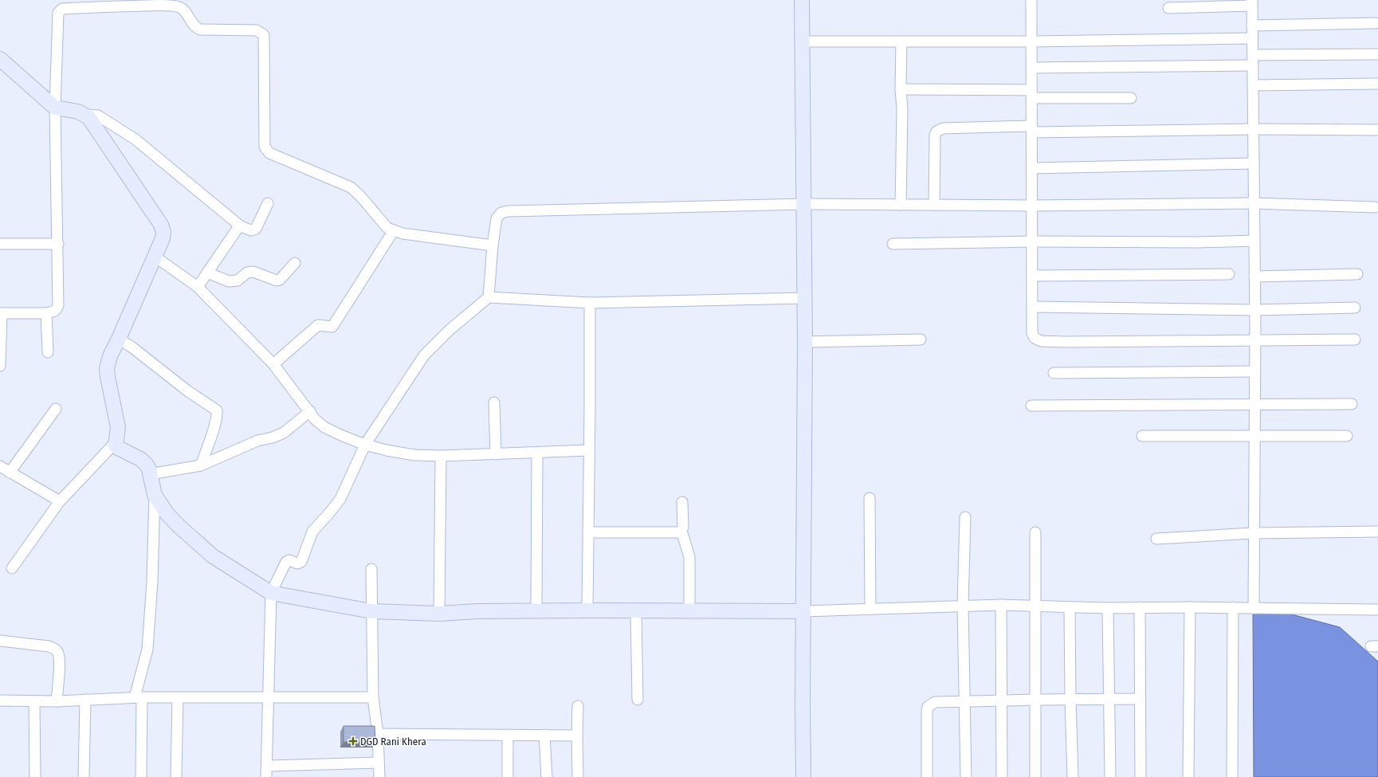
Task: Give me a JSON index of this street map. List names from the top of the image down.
{
  "places": {
    "health": ["DGD Rani Khera"]
  }
}
